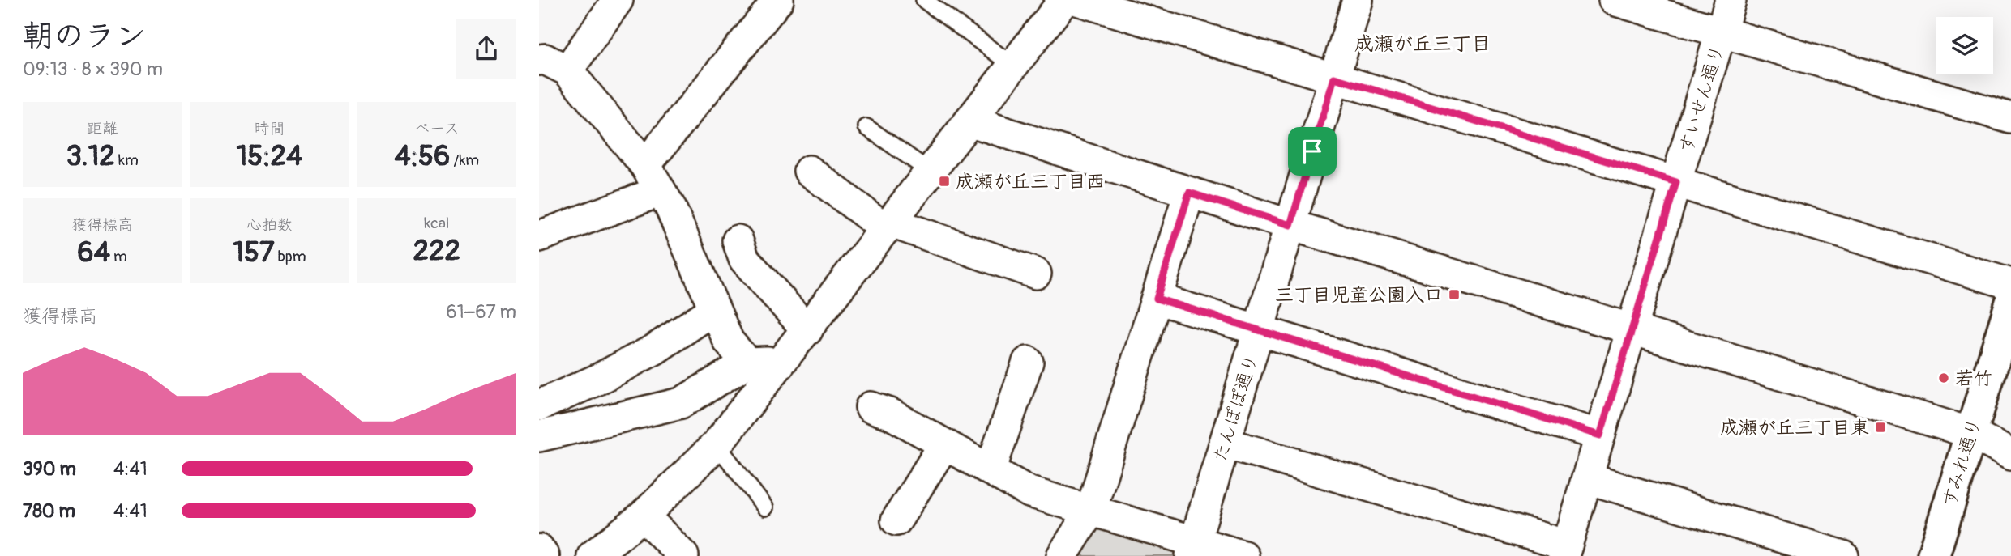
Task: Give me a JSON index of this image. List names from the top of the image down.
{
  "streets": {
    "street": ["すいせん通り", "たんぽぽ通り", "すみれ通り"]
  },
  "districts": ["成瀬が丘三丁目"],
  "places": {
    "transit": ["成瀬が丘三丁目西", "三丁目児童公園入口", "成瀬が丘三丁目東"],
    "other": ["若竹"]
  },
  "page": {
    "heading": ["朝のラン", "09:13 · 8 × 390 m"],
    "stats": [
      ["距離", "3.12 km"],
      ["時間", "15:24"],
      ["ペース", "4:56 /km"],
      ["獲得標高", "64 m"],
      ["心拍数", "157 bpm"],
      ["kcal", "222"]
    ],
    "chart": ["獲得標高", "61–67 m"],
    "list": [
      {
        "name": "390 m",
        "note": "4:41"
      },
      {
        "name": "780 m",
        "note": "4:41"
      }
    ]
  }
}
